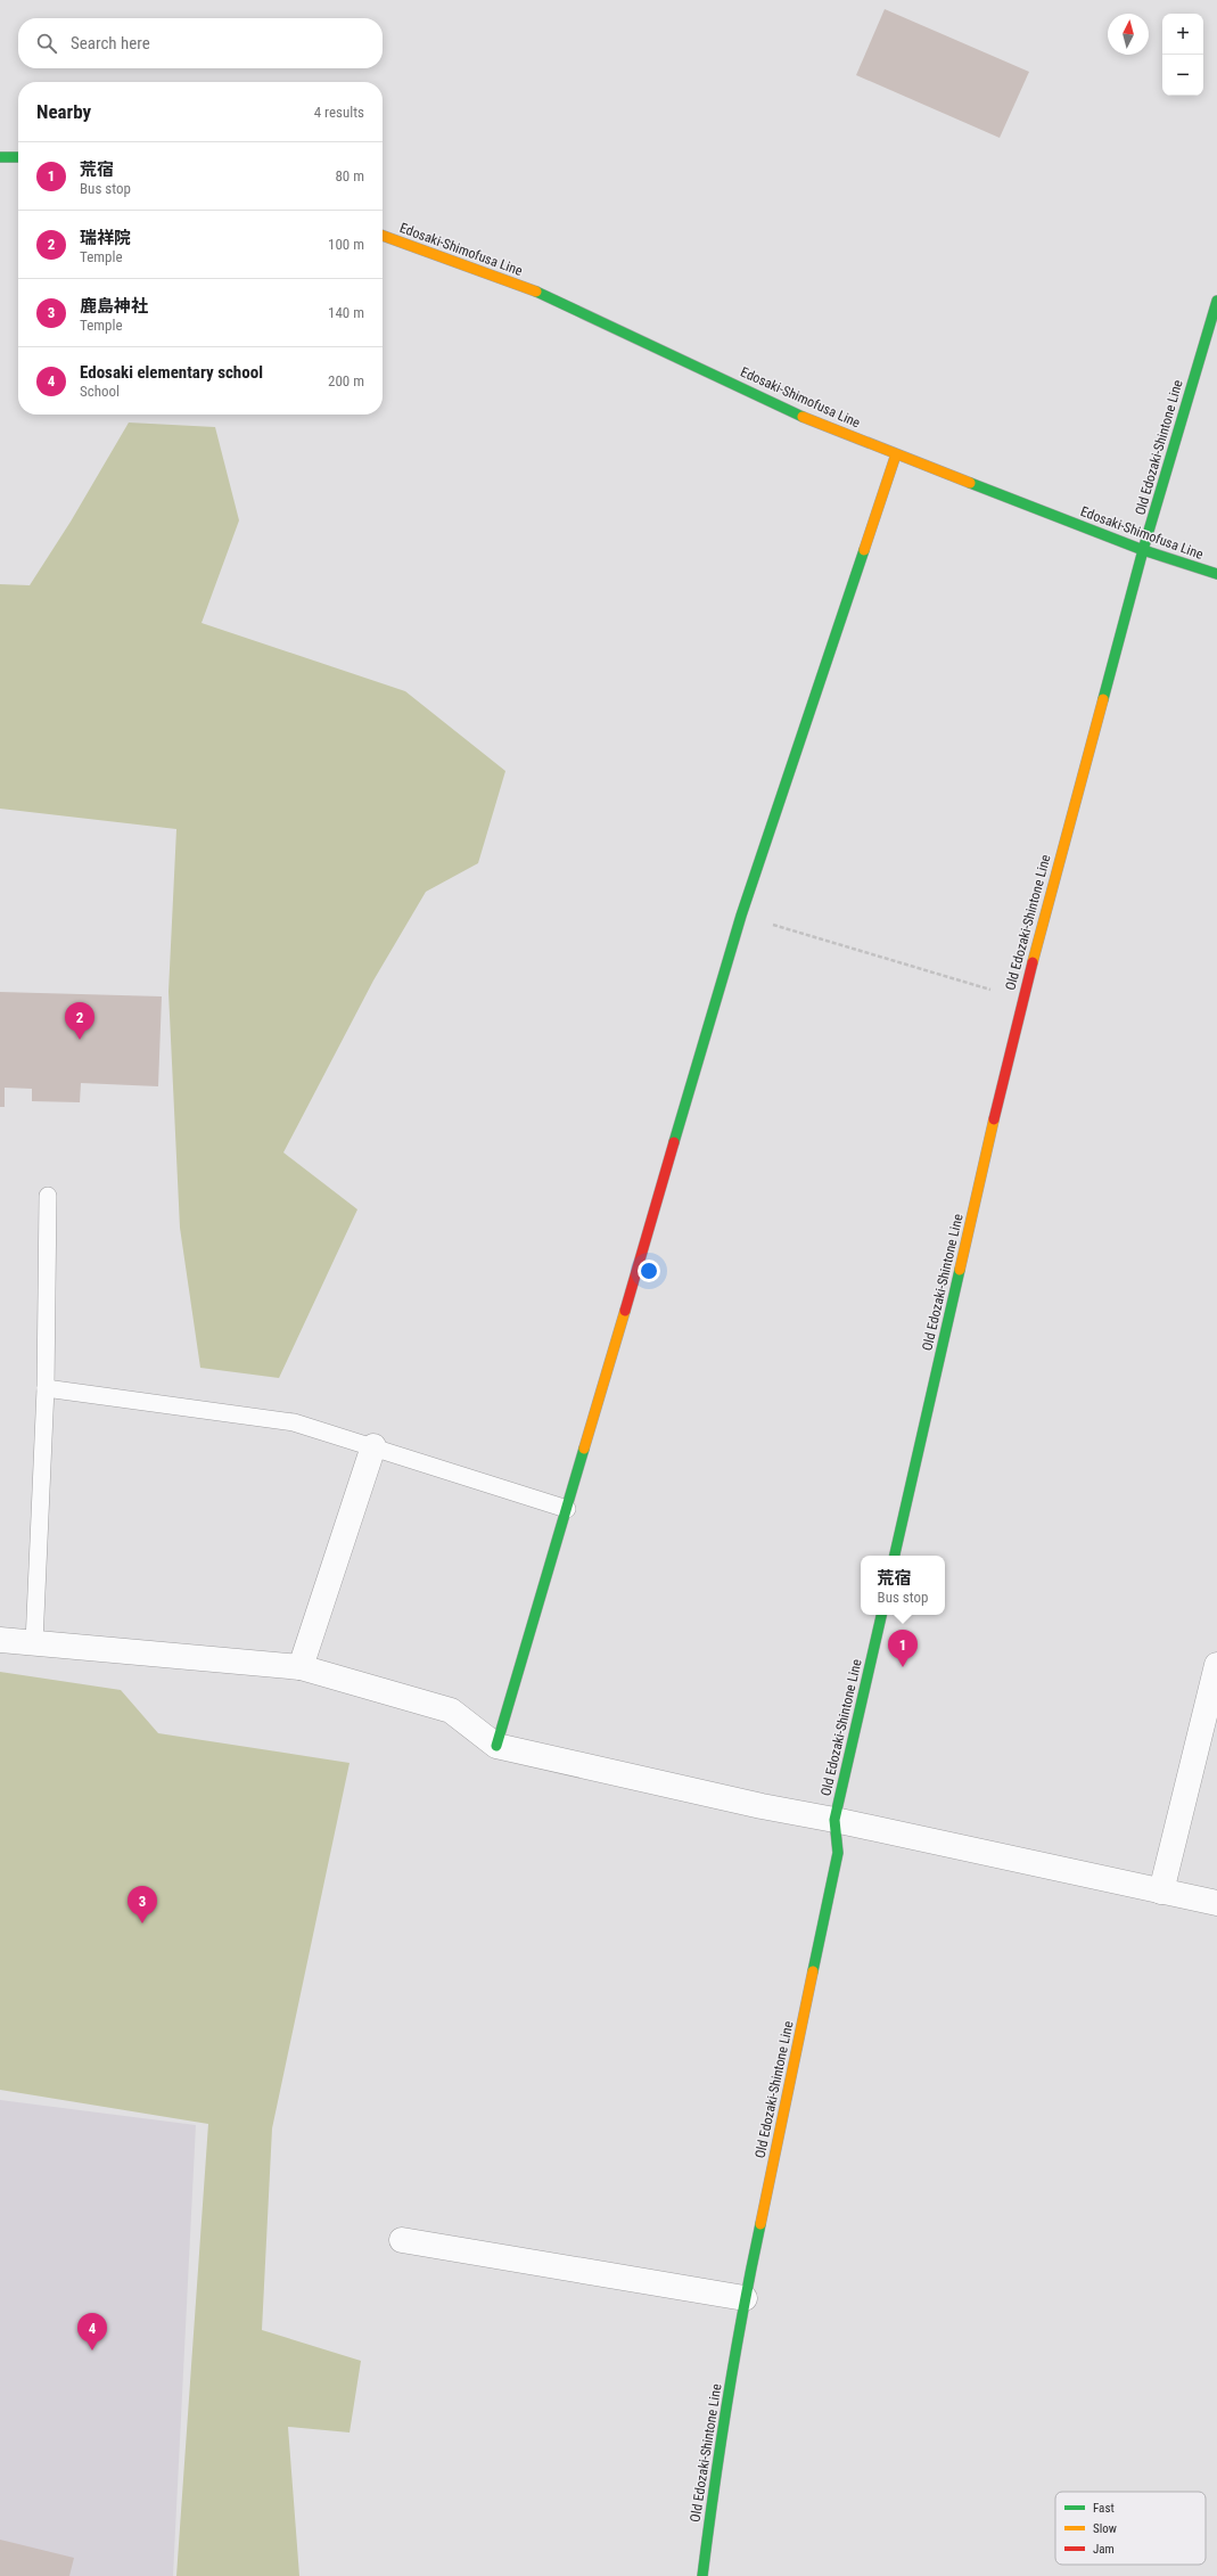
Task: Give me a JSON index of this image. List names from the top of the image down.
{
  "streets": {
    "street": ["Edosaki-Shimofusa Line", "Old Edozaki-Shintone Line"]
  },
  "crossings": [
    ["Edosaki-Shimofusa Line", "Old Edozaki-Shintone Line"]
  ],
  "legend": ["Fast", "Slow", "Jam"],
  "north": "top",
  "page": {
    "map_buttons": ["+", "−"],
    "search": "Search here",
    "heading": ["Nearby", "4 results"],
    "list": [
      {
        "mark": "1",
        "name": "荒宿",
        "note": "Bus stop",
        "value": "80 m"
      },
      {
        "mark": "2",
        "name": "瑞祥院",
        "note": "Temple",
        "value": "100 m"
      },
      {
        "mark": "3",
        "name": "鹿島神社",
        "note": "Temple",
        "value": "140 m"
      },
      {
        "mark": "4",
        "name": "Edosaki elementary school",
        "note": "School",
        "value": "200 m"
      }
    ],
    "pins": [
      "2",
      "1",
      "3",
      "4"
    ],
    "popup": ["荒宿", "Bus stop"]
  }
}
